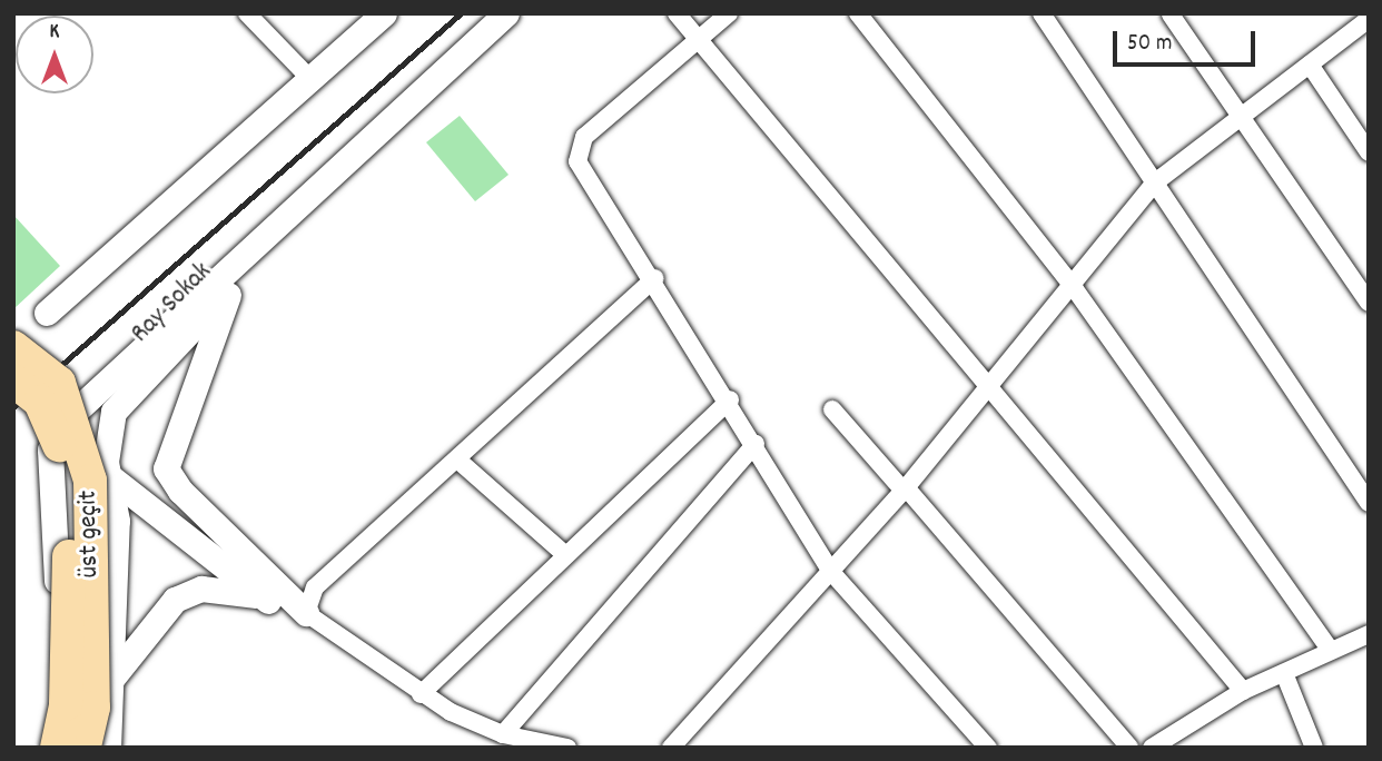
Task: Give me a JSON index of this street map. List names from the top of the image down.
{
  "streets": {
    "highway": ["üst geçit"],
    "street": ["Ray Sokak"]
  },
  "scale_bar": "50 m",
  "north": "top"
}
